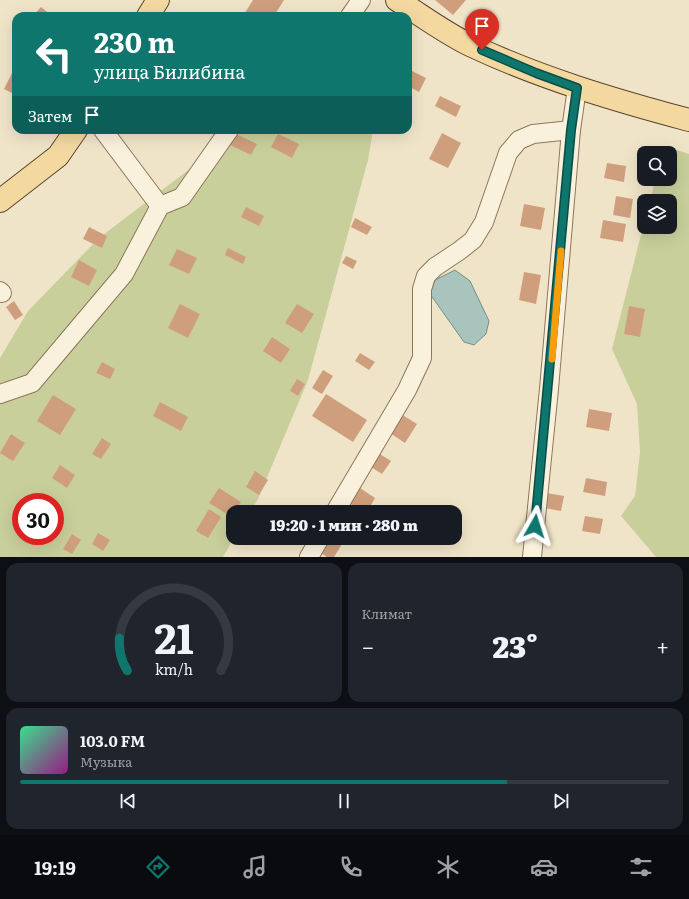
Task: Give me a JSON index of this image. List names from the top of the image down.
{
  "page": {
    "turn": ["230 m", "улица Билибина"],
    "then": "Затем",
    "limit": "30",
    "trip": "19:20 · 1 мин · 280 m",
    "tile": "Климат",
    "heat": ["−", "23°", "+"],
    "song": ["103.0 FM", "Музыка"],
    "tabs": "19:19",
    "gauge": ["21", "km/h"]
  }
}
